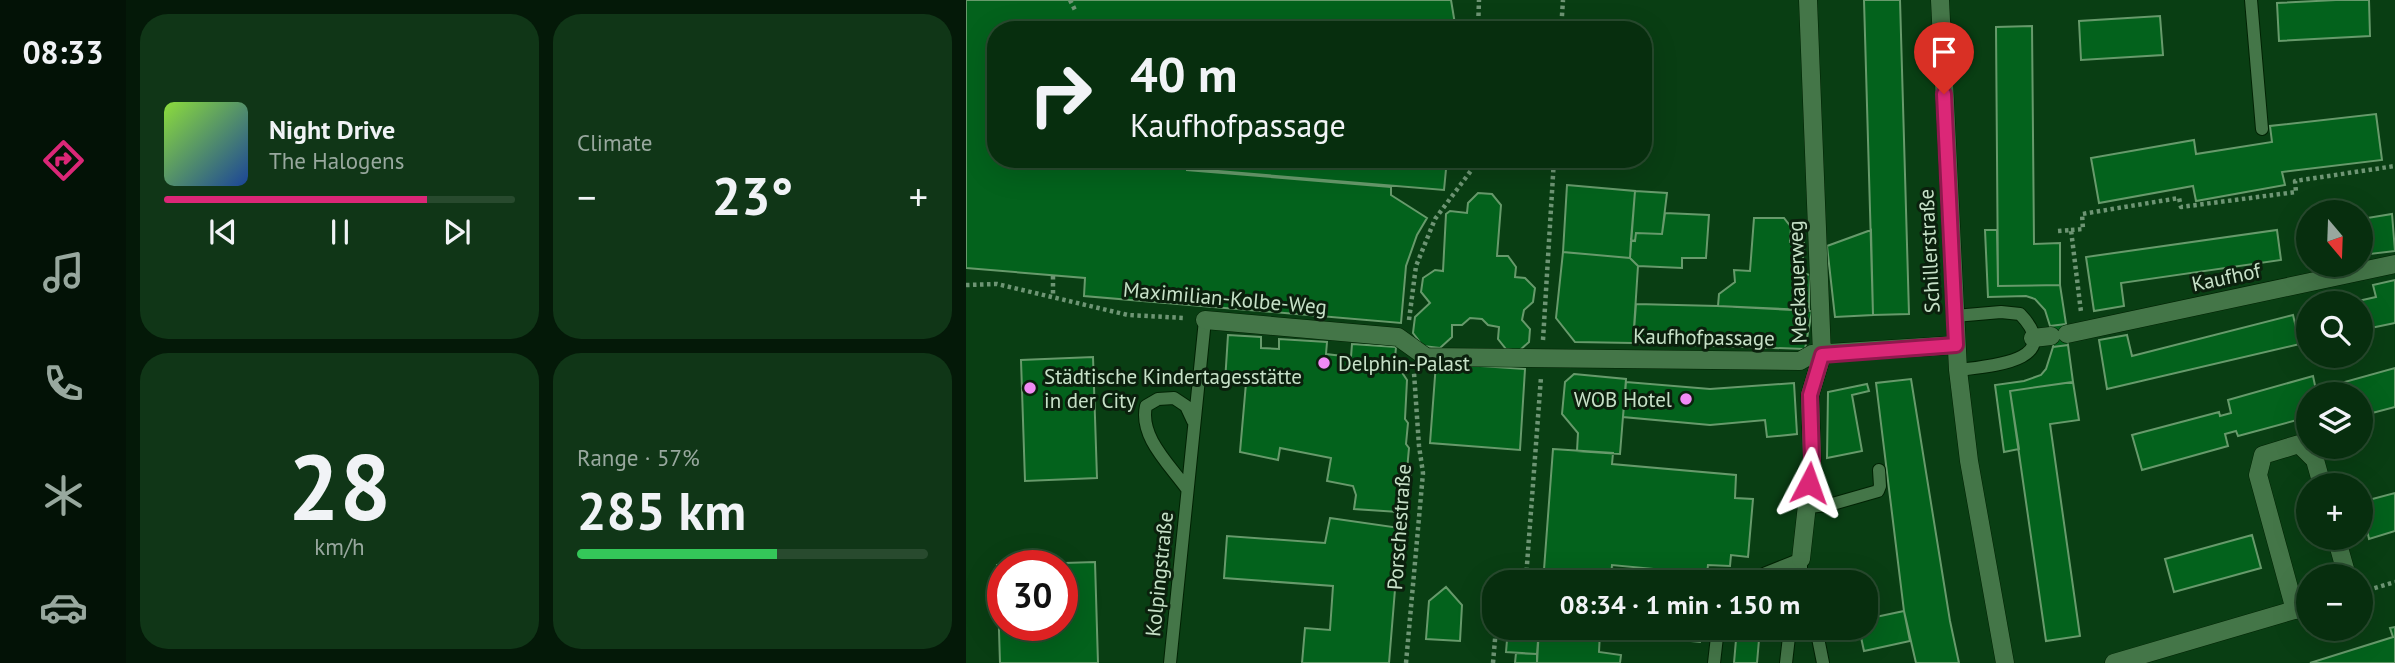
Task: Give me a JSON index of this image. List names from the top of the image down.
{
  "streets": {
    "street": [
      "Schillerstraße",
      "Kaufhof",
      "Meckauerweg",
      "Maximilian-Kolbe-Weg",
      "Kaufhofpassage"
    ],
    "lane": ["Kolpingstraße"],
    "path": ["Porschestraße"]
  },
  "crossings": [
    ["Schillerstraße", "Kaufhofpassage"],
    ["Meckauerweg", "Kaufhofpassage"],
    ["Maximilian-Kolbe-Weg", "Kaufhofpassage"],
    ["Maximilian-Kolbe-Weg", "Porschestraße"],
    ["Maximilian-Kolbe-Weg", "Kolpingstraße"],
    ["Kaufhofpassage", "Porschestraße"]
  ],
  "places": ["Delphin-Palast", "Städtische Kindertagesstätte in der City", "WOB Hotel"],
  "north": "bottom",
  "page": {
    "tabs": "08:33",
    "tile": [
      "Climate",
      ["28", "km/h"],
      ["Range · 57%", "285 km"]
    ],
    "turn": ["40 m", "Kaufhofpassage"],
    "song": ["Night Drive", "The Halogens"],
    "heat": ["−", "23°", "+"],
    "map_buttons": ["+", "−"],
    "limit": "30",
    "trip": "08:34 · 1 min · 150 m"
  }
}
